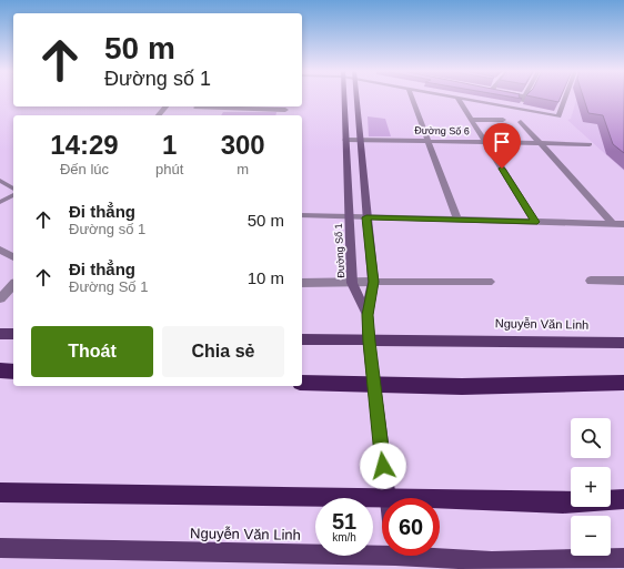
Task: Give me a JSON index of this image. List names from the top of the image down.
{
  "streets": {
    "main road": ["Nguyễn Văn Linh"],
    "street": ["Đường Số 6", "Đường Số 1"]
  },
  "crossings": [
    ["Đường Số 6", "Đường Số 1"]
  ],
  "page": {
    "turn": ["50 m", "Đường số 1"],
    "eta": [
      "14:29",
      "Đến lúc",
      "1",
      "phút",
      "300",
      "m"
    ],
    "list": [
      {
        "name": "Đi thẳng",
        "note": "Đường số 1",
        "value": "50 m"
      },
      {
        "name": "Đi thẳng",
        "note": "Đường Số 1",
        "value": "10 m"
      }
    ],
    "buttons": ["Thoát", "Chia sẻ"],
    "map_buttons": ["+", "−"],
    "speed": "51 km/h",
    "limit": "60"
  }
}
